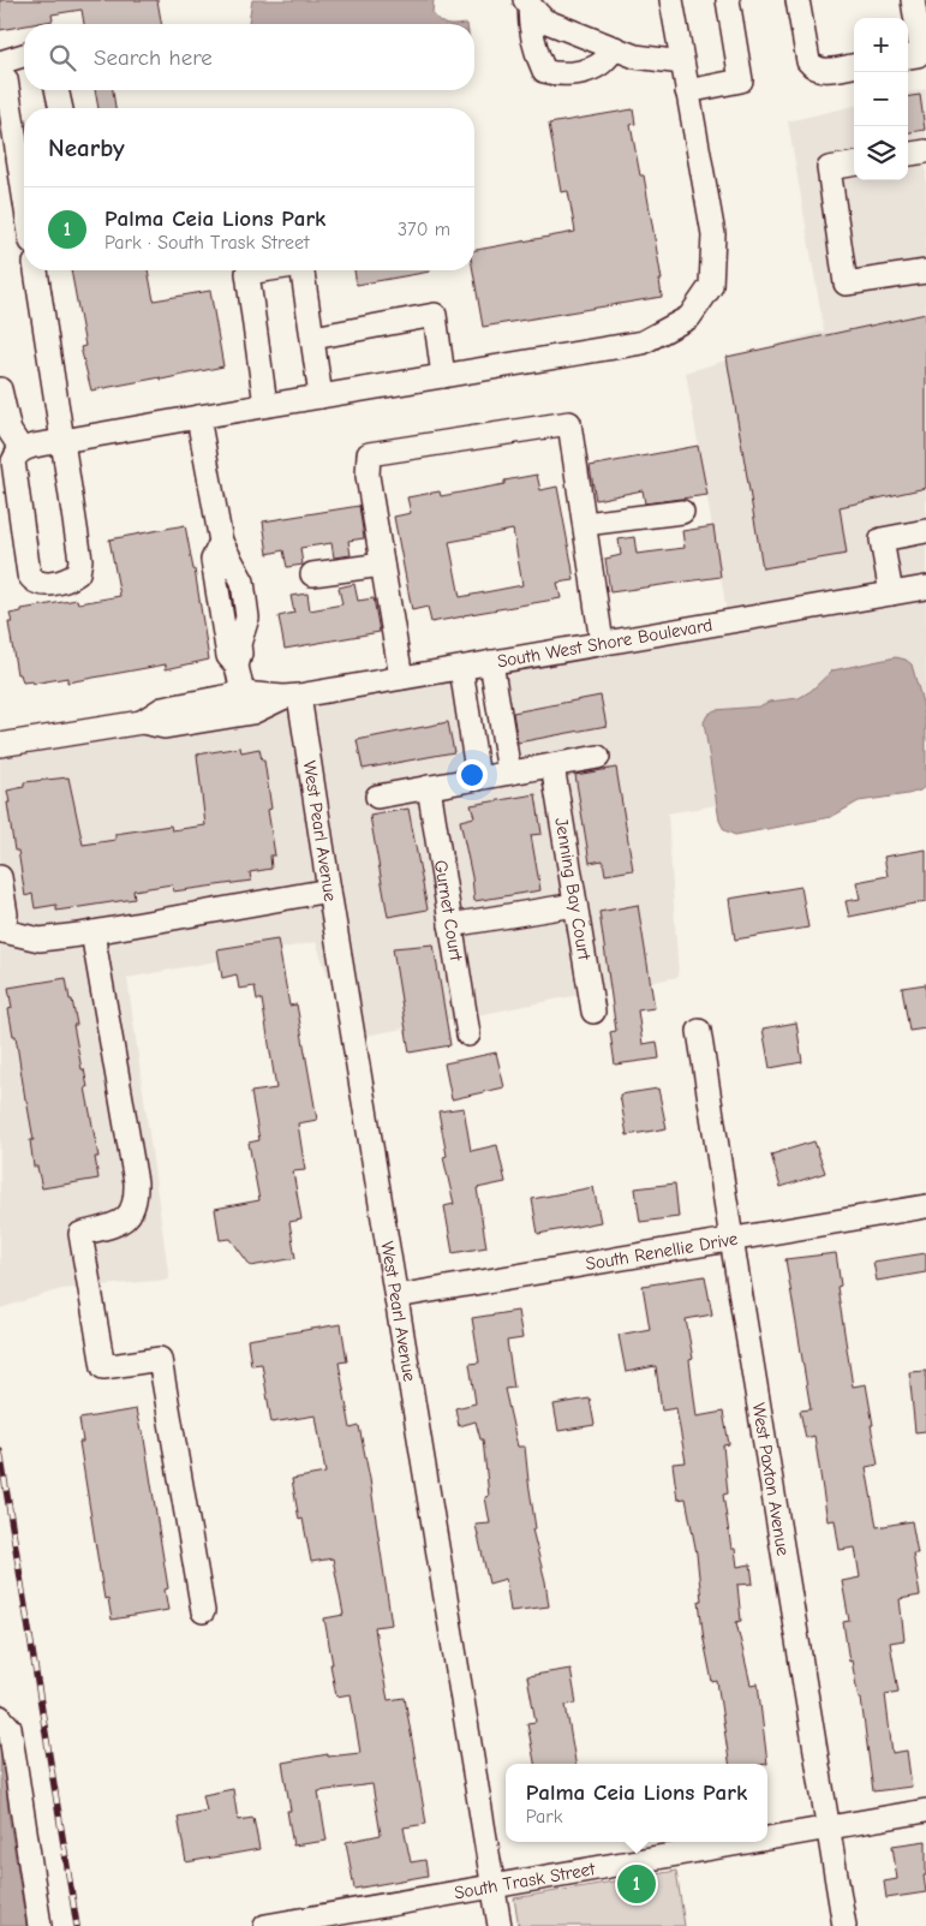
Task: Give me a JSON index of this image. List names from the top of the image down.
{
  "streets": {
    "street": [
      "South West Shore Boulevard",
      "West Pearl Avenue",
      "Jenning Bay Court",
      "Gurnet Court",
      "South Renellie Drive",
      "West Paxton Avenue",
      "South Trask Street"
    ]
  },
  "crossings": [
    ["South West Shore Boulevard", "West Pearl Avenue"],
    ["West Pearl Avenue", "South Renellie Drive"],
    ["West Pearl Avenue", "South Trask Street"],
    ["South Renellie Drive", "West Paxton Avenue"],
    ["West Paxton Avenue", "South Trask Street"]
  ],
  "page": {
    "map_buttons": ["+", "−"],
    "search": "Search here",
    "heading": "Nearby",
    "list": [
      {
        "mark": "1",
        "name": "Palma Ceia Lions Park",
        "note": "Park · South Trask Street",
        "value": "370 m"
      }
    ],
    "popup": ["Palma Ceia Lions Park", "Park"],
    "pins": "1"
  }
}
